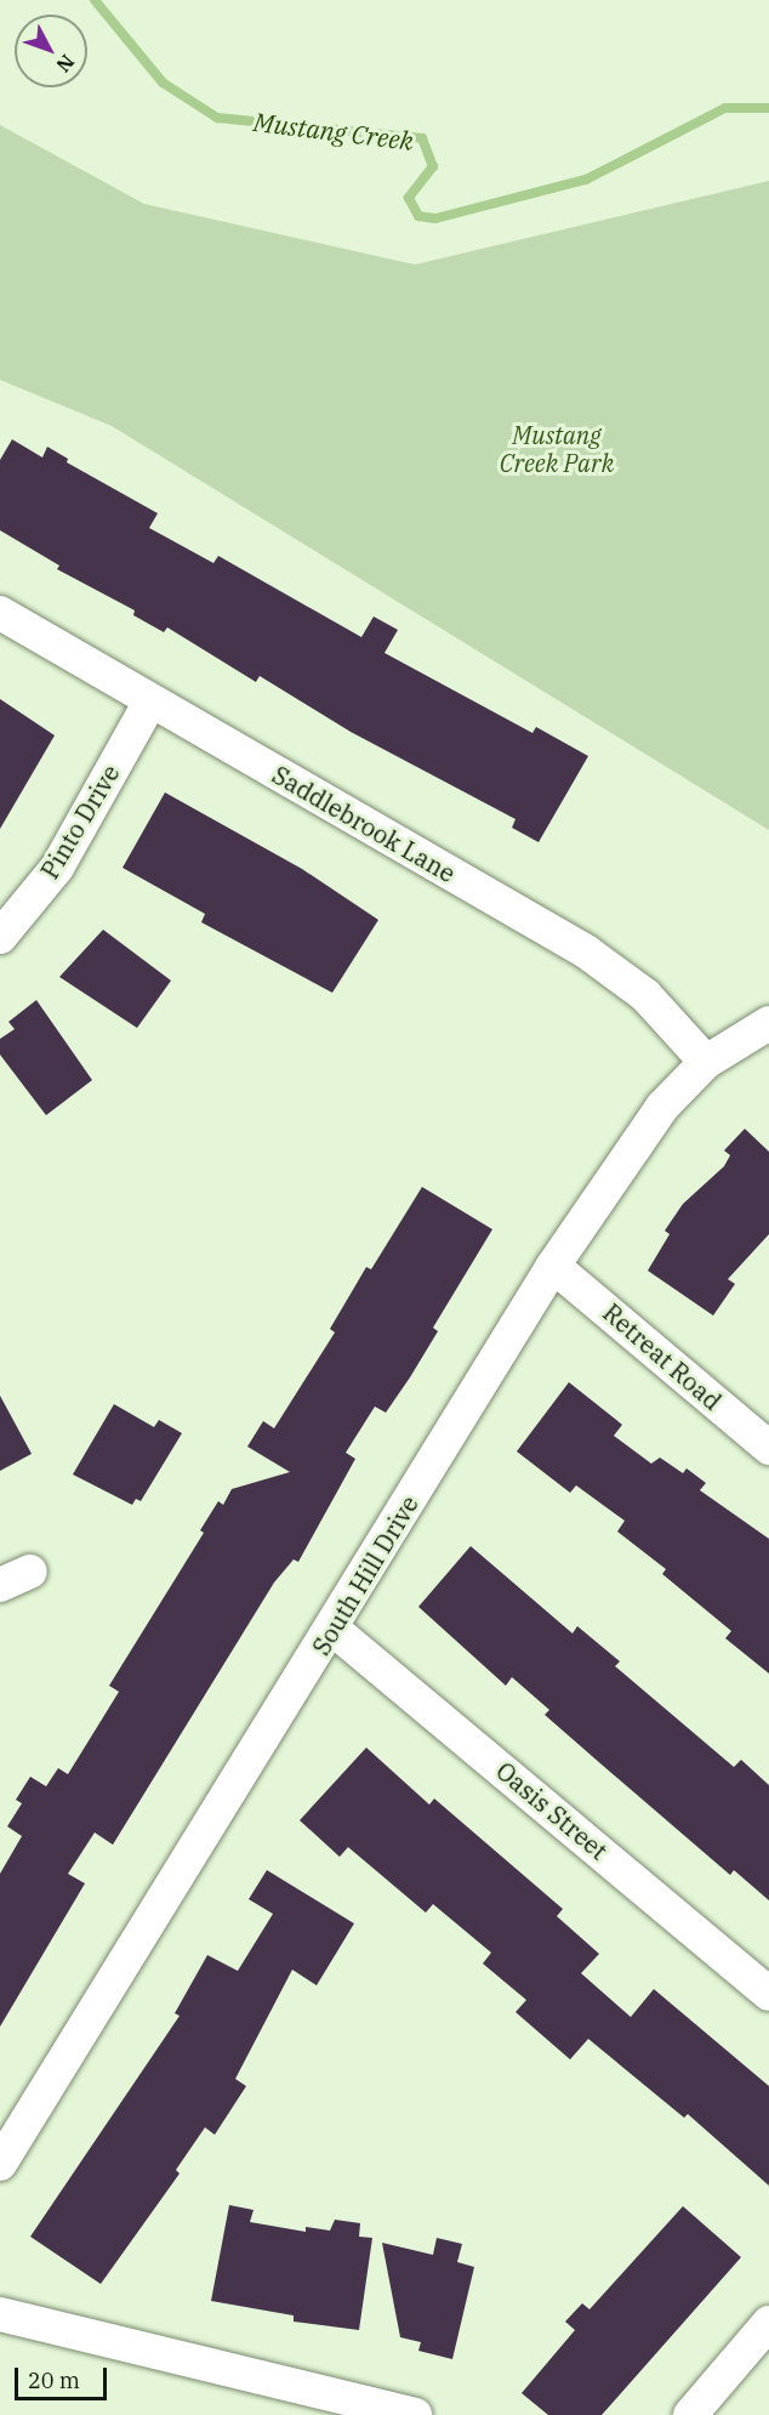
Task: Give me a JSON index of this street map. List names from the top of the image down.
{
  "streets": {
    "street": [
      "Pinto Drive",
      "Saddlebrook Lane",
      "Retreat Road",
      "South Hill Drive",
      "Oasis Street"
    ]
  },
  "crossings": [
    ["Pinto Drive", "Saddlebrook Lane"],
    ["Saddlebrook Lane", "South Hill Drive"],
    ["Retreat Road", "South Hill Drive"],
    ["South Hill Drive", "Oasis Street"]
  ],
  "water": ["Mustang Creek"],
  "parks": ["Mustang Creek Park"],
  "scale_bar": "20 m",
  "north": "bottom right"
}
